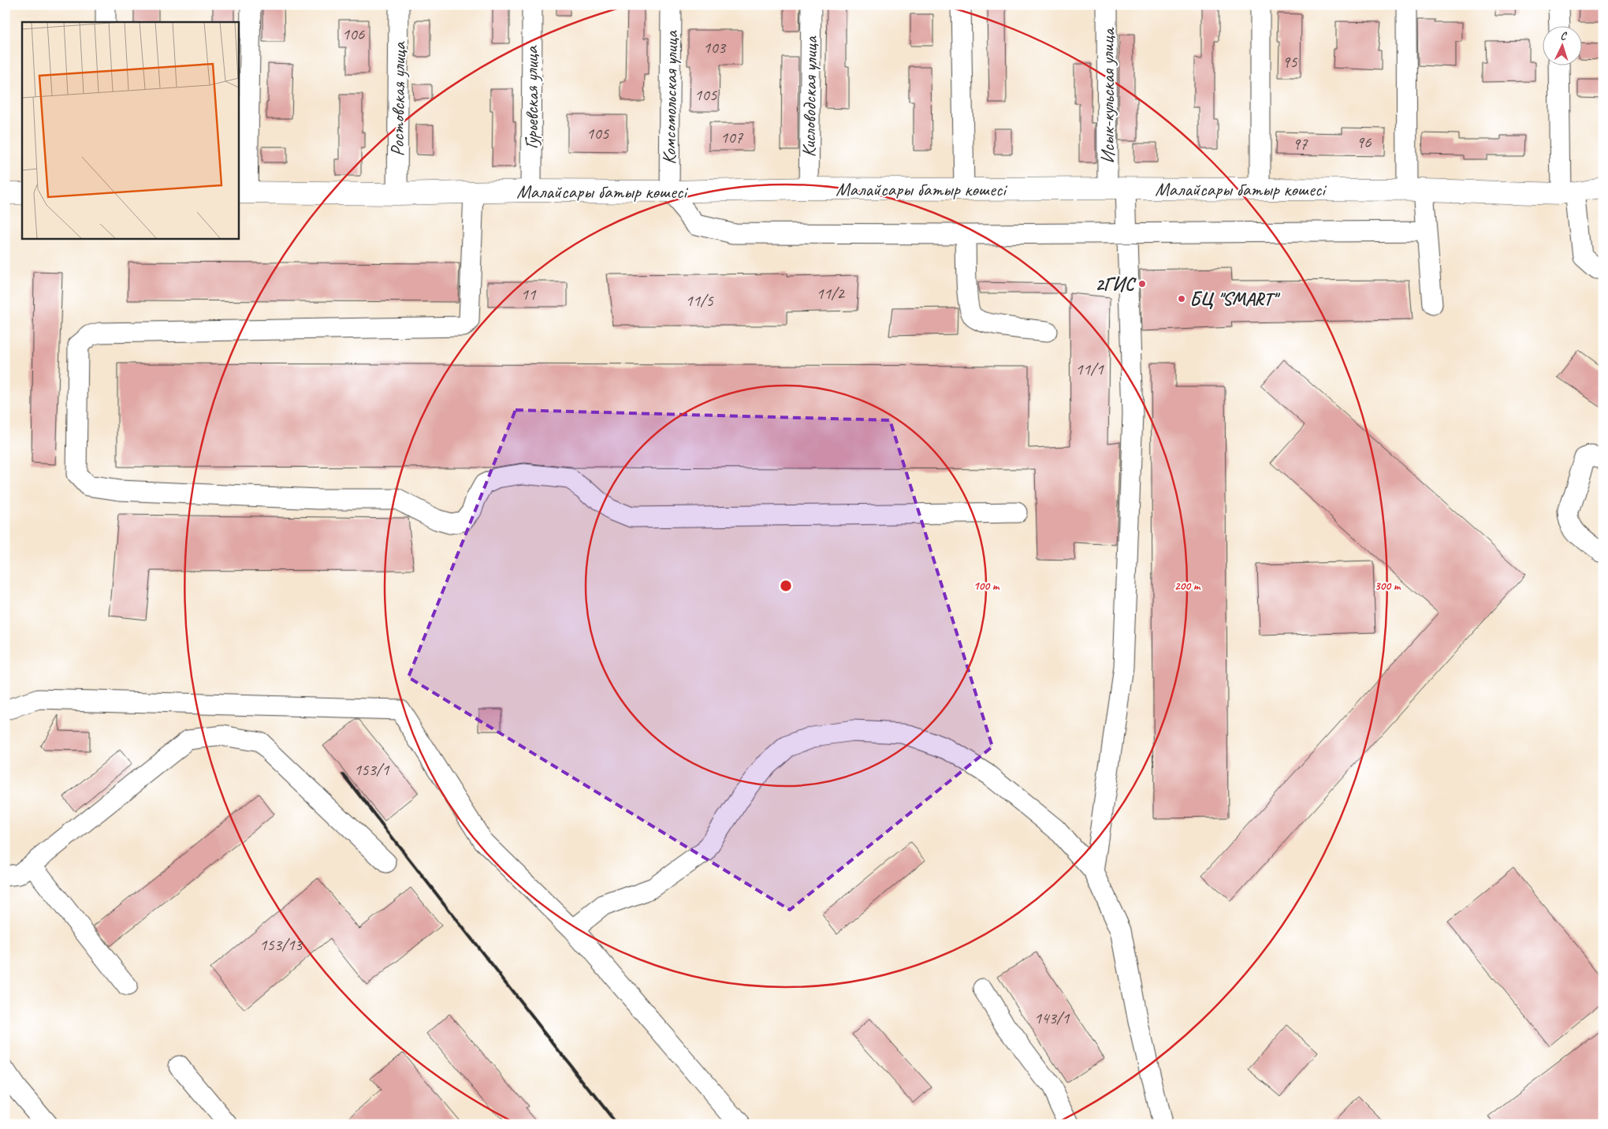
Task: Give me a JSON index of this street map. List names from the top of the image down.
{
  "streets": {
    "main road": ["Малайсары батыр көшесі"],
    "street": [
      "Исык-кульская улица",
      "Кисловодская улица",
      "Гурьевская улица",
      "Комсомольская улица",
      "Ростовская улица"
    ]
  },
  "crossings": [
    ["Исык-кульская улица", "Малайсары батыр көшесі"],
    ["Кисловодская улица", "Малайсары батыр көшесі"],
    ["Гурьевская улица", "Малайсары батыр көшесі"],
    ["Комсомольская улица", "Малайсары батыр көшесі"],
    ["Ростовская улица", "Малайсары батыр көшесі"]
  ],
  "places": ["2ГИС", "БЦ \"SMART\""],
  "house_numbers": [
    "106",
    "103",
    "95",
    "105",
    "105",
    "107",
    "96",
    "97",
    "11/2",
    "11",
    "11/5",
    "11/1",
    "153/1",
    "153/13",
    "143/1"
  ],
  "north": "top",
  "rings": ["100 m", "200 m", "300 m"]
}
